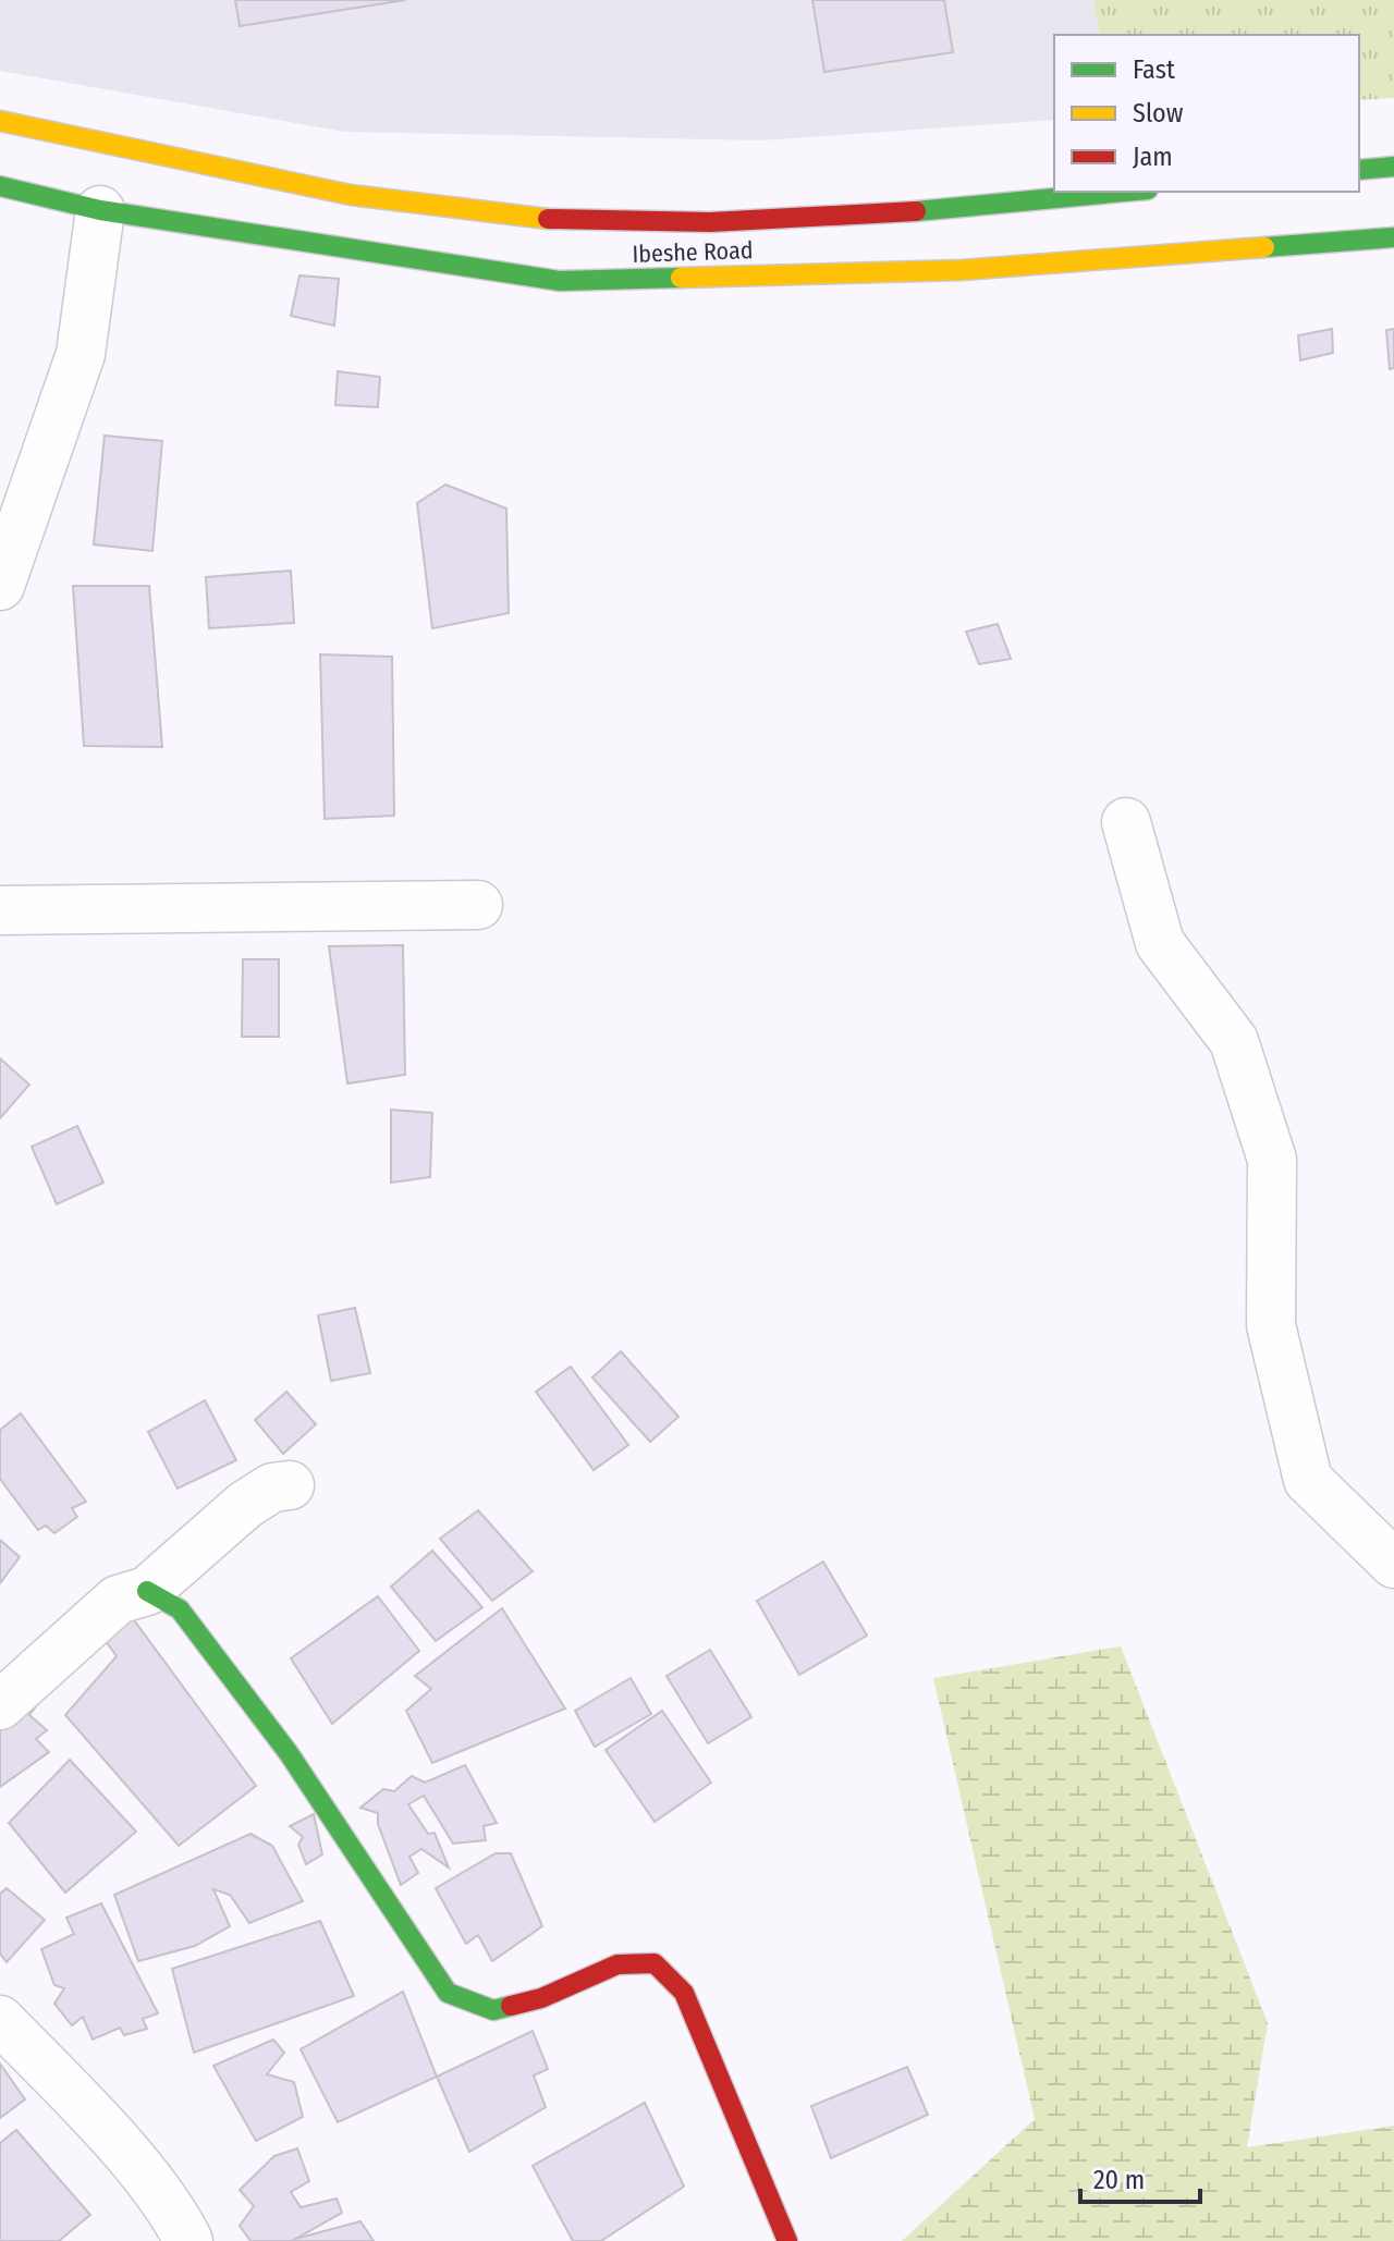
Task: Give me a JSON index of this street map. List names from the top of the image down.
{
  "streets": {
    "main road": ["Ibeshe Road"]
  },
  "legend": ["Fast", "Slow", "Jam"],
  "scale_bar": "20 m"
}
